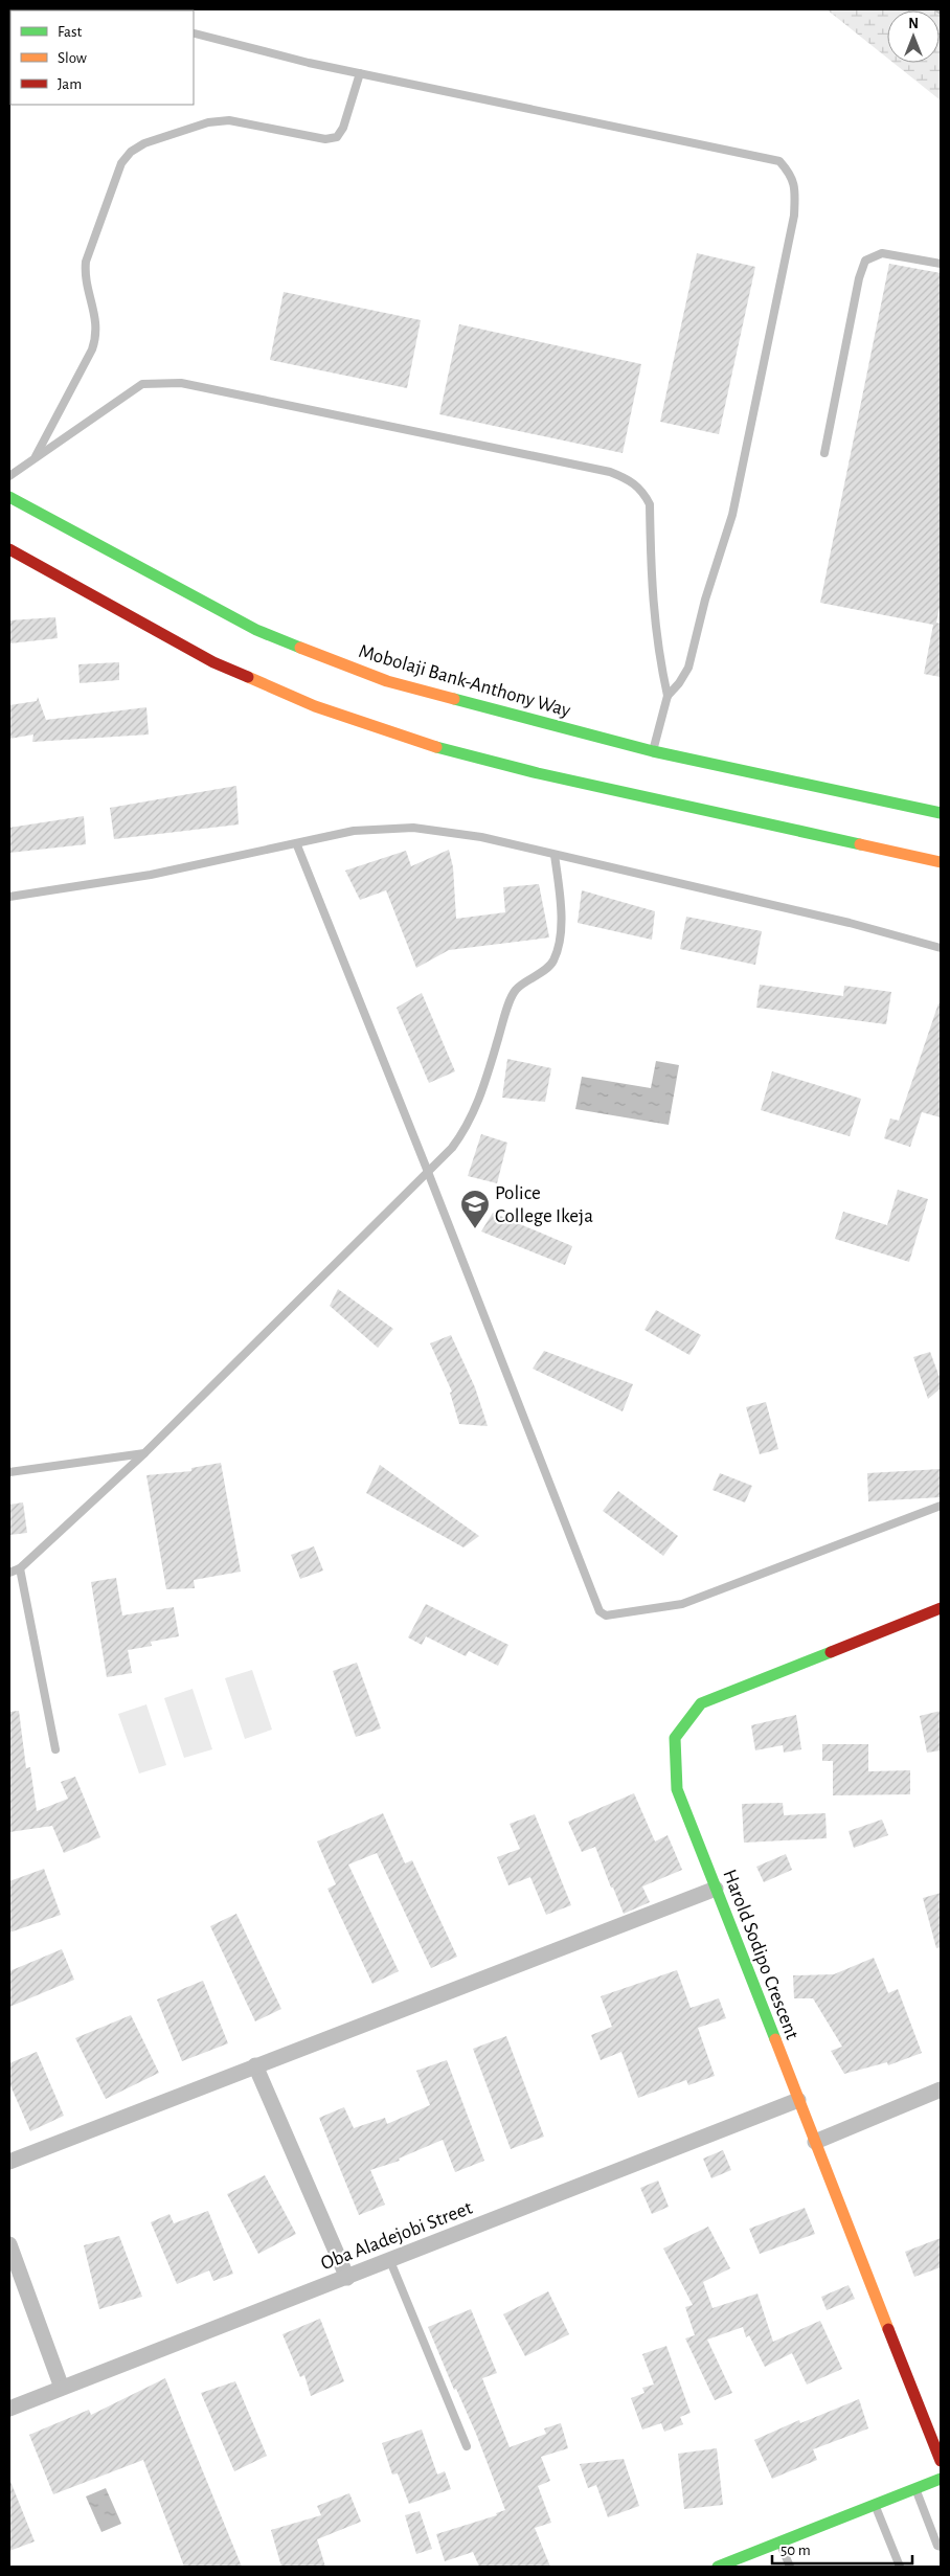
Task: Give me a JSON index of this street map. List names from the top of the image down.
{
  "streets": {
    "main road": ["Mobolaji Bank-Anthony Way", "Harold Sodipo Crescent"],
    "street": ["Oba Aladejobi Street"]
  },
  "crossings": [
    ["Harold Sodipo Crescent", "Oba Aladejobi Street"]
  ],
  "places": {
    "school or university": ["Police College Ikeja"]
  },
  "legend": ["Fast", "Slow", "Jam"],
  "scale_bar": "50 m",
  "north": "top"
}
